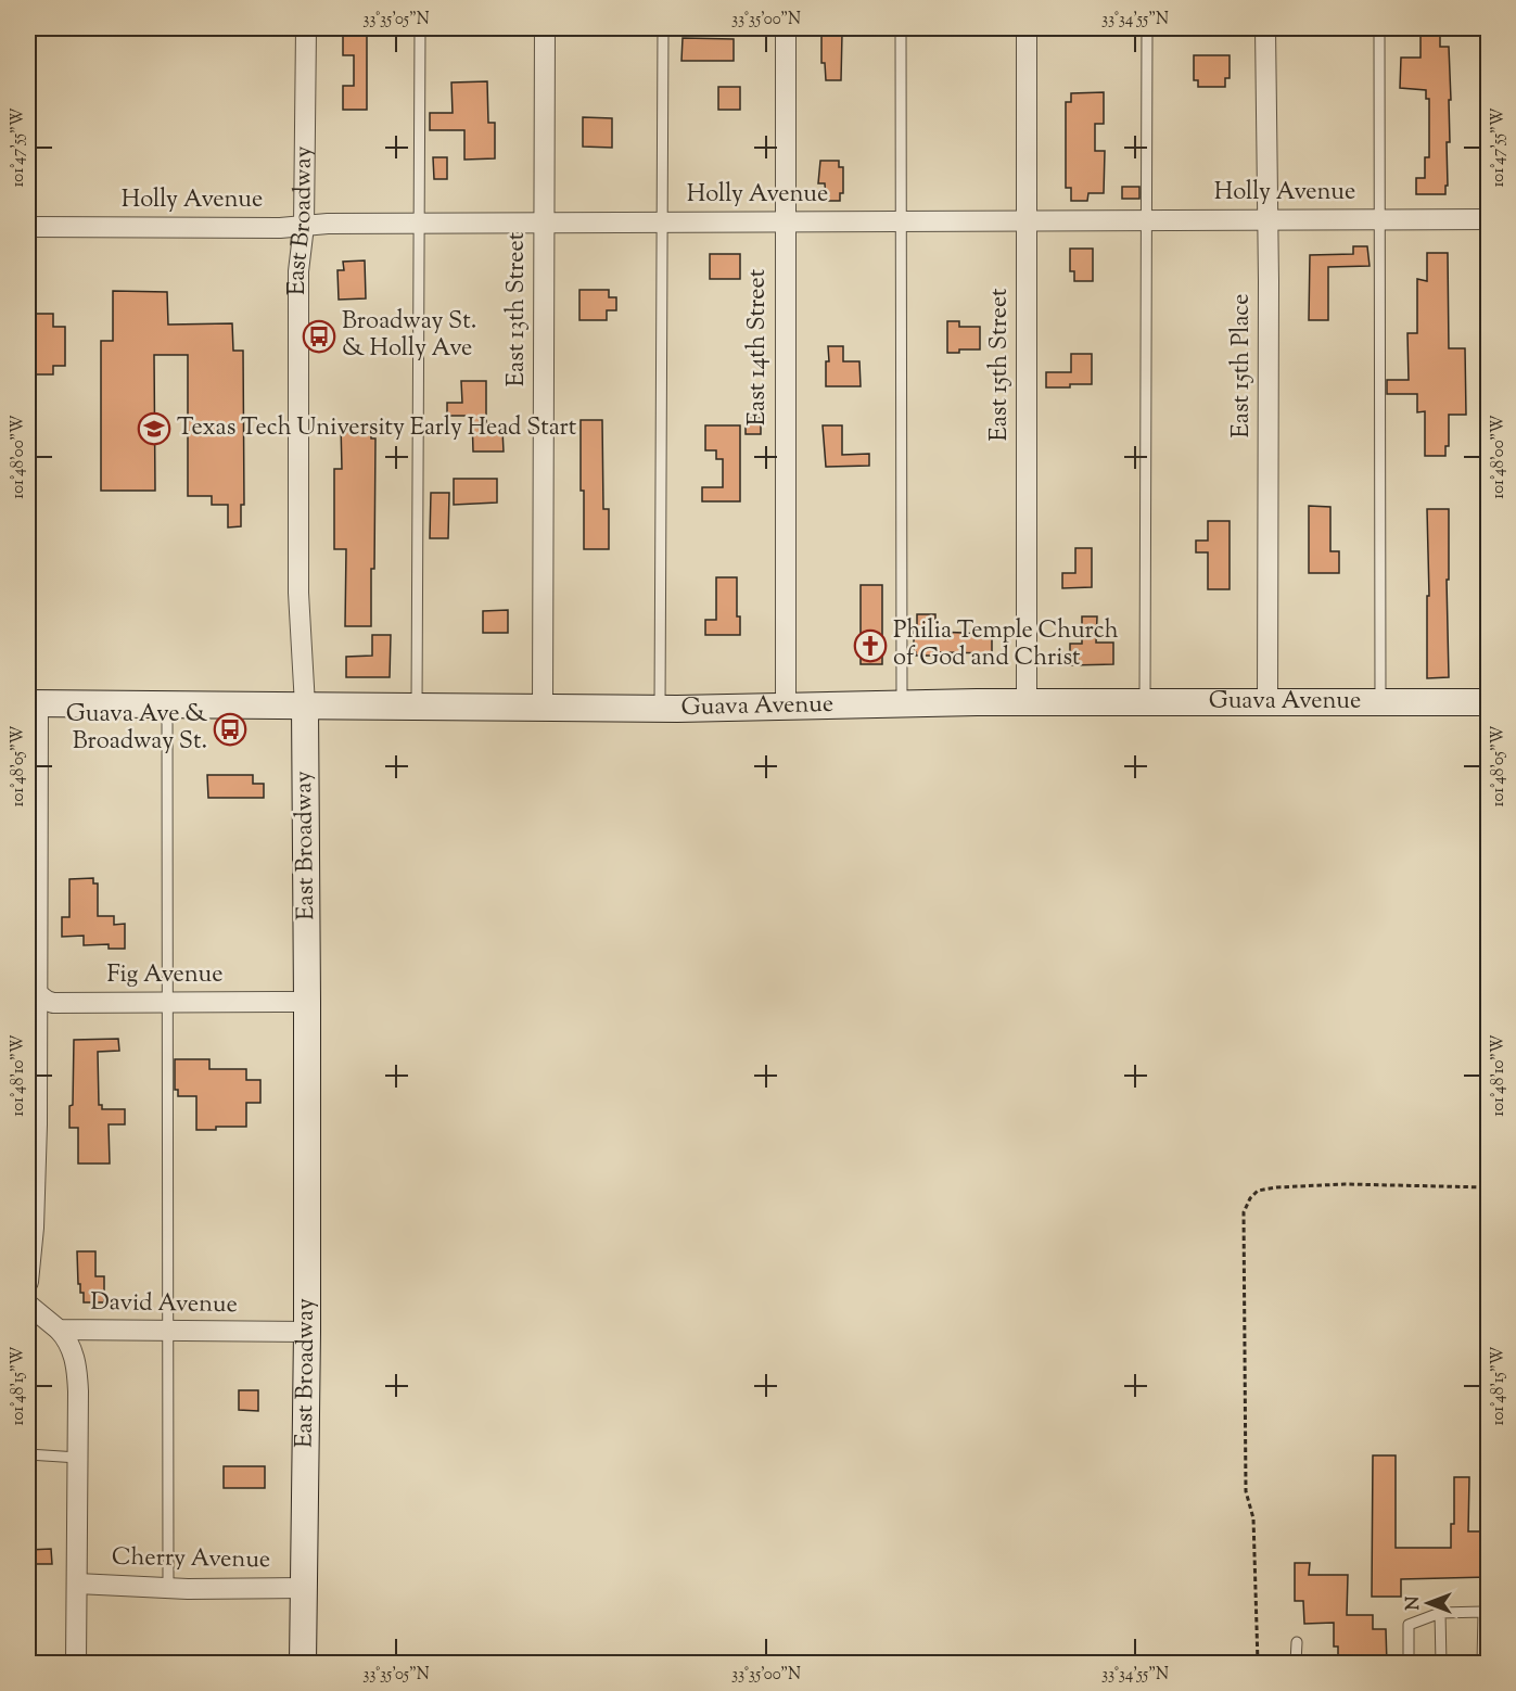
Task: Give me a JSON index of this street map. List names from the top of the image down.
{
  "streets": {
    "street": [
      "Holly Avenue",
      "East Broadway",
      "East 13th Street",
      "East 14th Street",
      "East 15th Street",
      "East 15th Place",
      "Guava Avenue",
      "Fig Avenue",
      "David Avenue",
      "Cherry Avenue"
    ]
  },
  "crossings": [
    ["Holly Avenue", "East Broadway"],
    ["Holly Avenue", "East 13th Street"],
    ["Holly Avenue", "East 14th Street"],
    ["Holly Avenue", "East 15th Street"],
    ["Holly Avenue", "East 15th Place"],
    ["East Broadway", "Guava Avenue"],
    ["East Broadway", "Fig Avenue"],
    ["East Broadway", "David Avenue"],
    ["East Broadway", "Cherry Avenue"],
    ["East 13th Street", "Guava Avenue"],
    ["East 14th Street", "Guava Avenue"],
    ["East 15th Street", "Guava Avenue"],
    ["East 15th Place", "Guava Avenue"]
  ],
  "places": {
    "bus stop": ["Broadway St. & Holly Ave", "Guava Ave & Broadway St."],
    "school or university": ["Texas Tech University Early Head Start"],
    "church": ["Philia Temple Church of God and Christ"]
  },
  "north": "left",
  "coordinates": [
    "33°35'05\"N",
    "33°35'00\"N",
    "33°34'55\"N",
    "101°47'55\"W",
    "101°48'00\"W",
    "101°48'05\"W",
    "101°48'10\"W",
    "101°48'15\"W"
  ]
}
